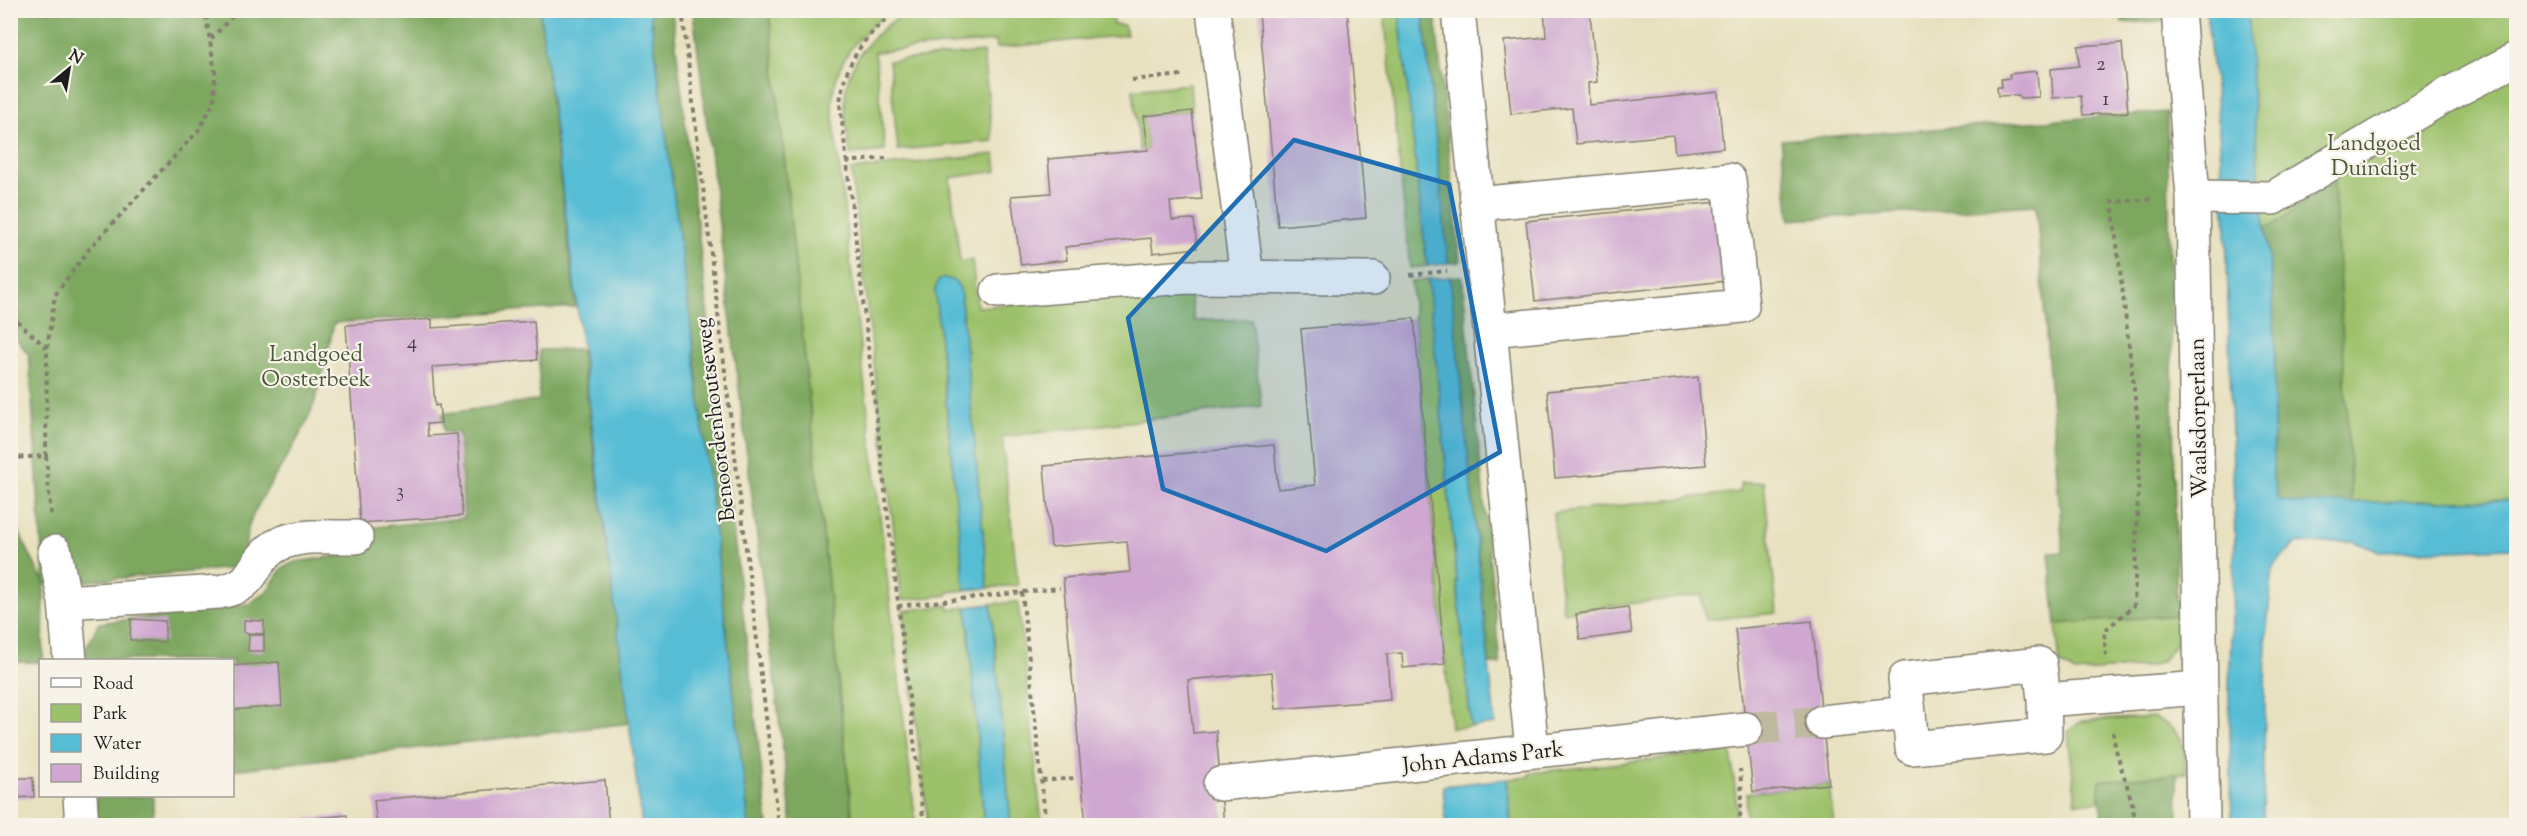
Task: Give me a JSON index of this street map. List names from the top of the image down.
{
  "streets": {
    "street": ["Waalsdorperlaan", "John Adams Park"],
    "path": ["Benoordenhoutseweg"]
  },
  "parks": ["Landgoed Duindigt", "Landgoed Oosterbeek"],
  "house_numbers": [
    "2",
    "1",
    "4",
    "3"
  ],
  "legend": [
    "Road",
    "Park",
    "Water",
    "Building"
  ],
  "north": "top right"
}
